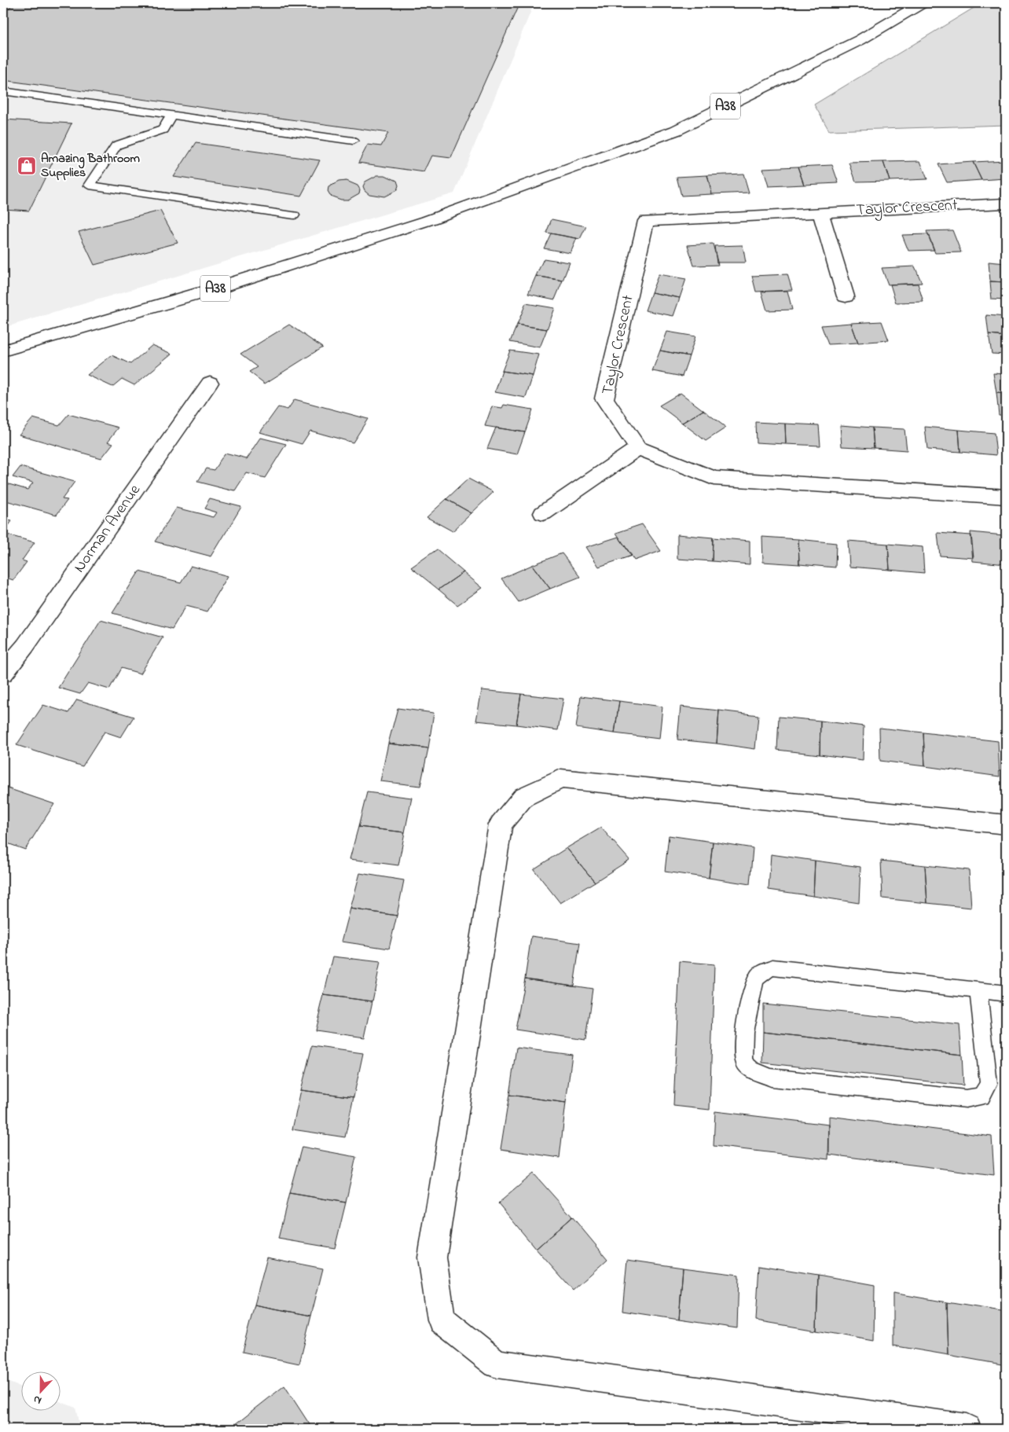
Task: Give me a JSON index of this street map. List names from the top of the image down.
{
  "streets": {
    "main road": ["A38", "Taylor Crescent", "Norman Avenue"]
  },
  "places": {
    "shop": ["Amazing Bathroom Supplies"]
  },
  "north": "bottom"
}
